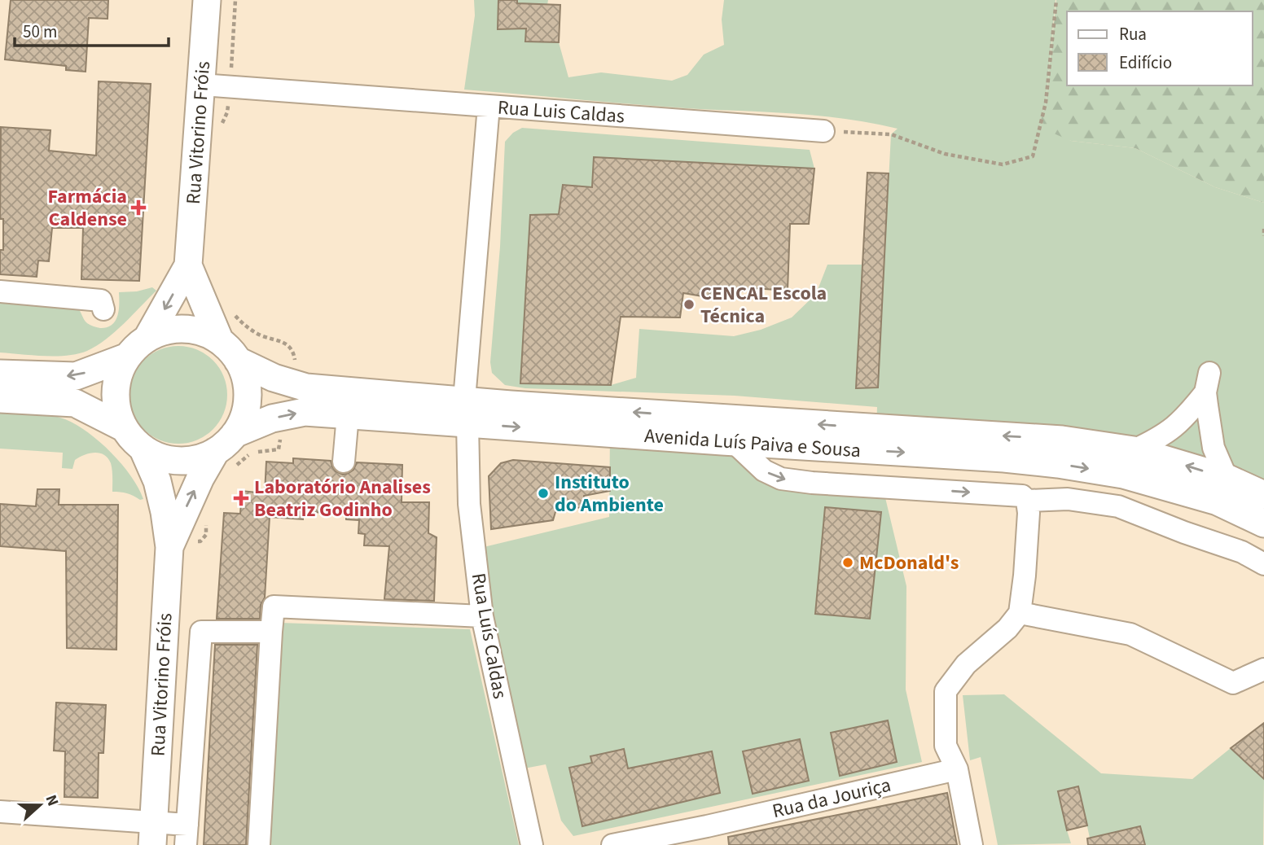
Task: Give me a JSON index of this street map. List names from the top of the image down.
{
  "streets": {
    "main road": ["Rua Vitorino Fróis", "Avenida Luís Paiva e Sousa"],
    "street": ["Rua Luis Caldas", "Rua Luís Caldas", "Rua da Jouriça"]
  },
  "crossings": [
    ["Rua Luis Caldas", "Avenida Luís Paiva e Sousa"],
    ["Rua Luis Caldas", "Rua Luís Caldas"],
    ["Rua Vitorino Fróis", "Avenida Luís Paiva e Sousa"],
    ["Avenida Luís Paiva e Sousa", "Rua Luís Caldas"]
  ],
  "places": {
    "health": ["Farmácia Caldense", "Laboratório Analises Beatriz Godinho"],
    "other": ["CENCAL Escola Técnica", "Instituto do Ambiente", "McDonald's"]
  },
  "legend": ["Rua", "Edifício"],
  "scale_bar": "50 m",
  "north": "right"
}
